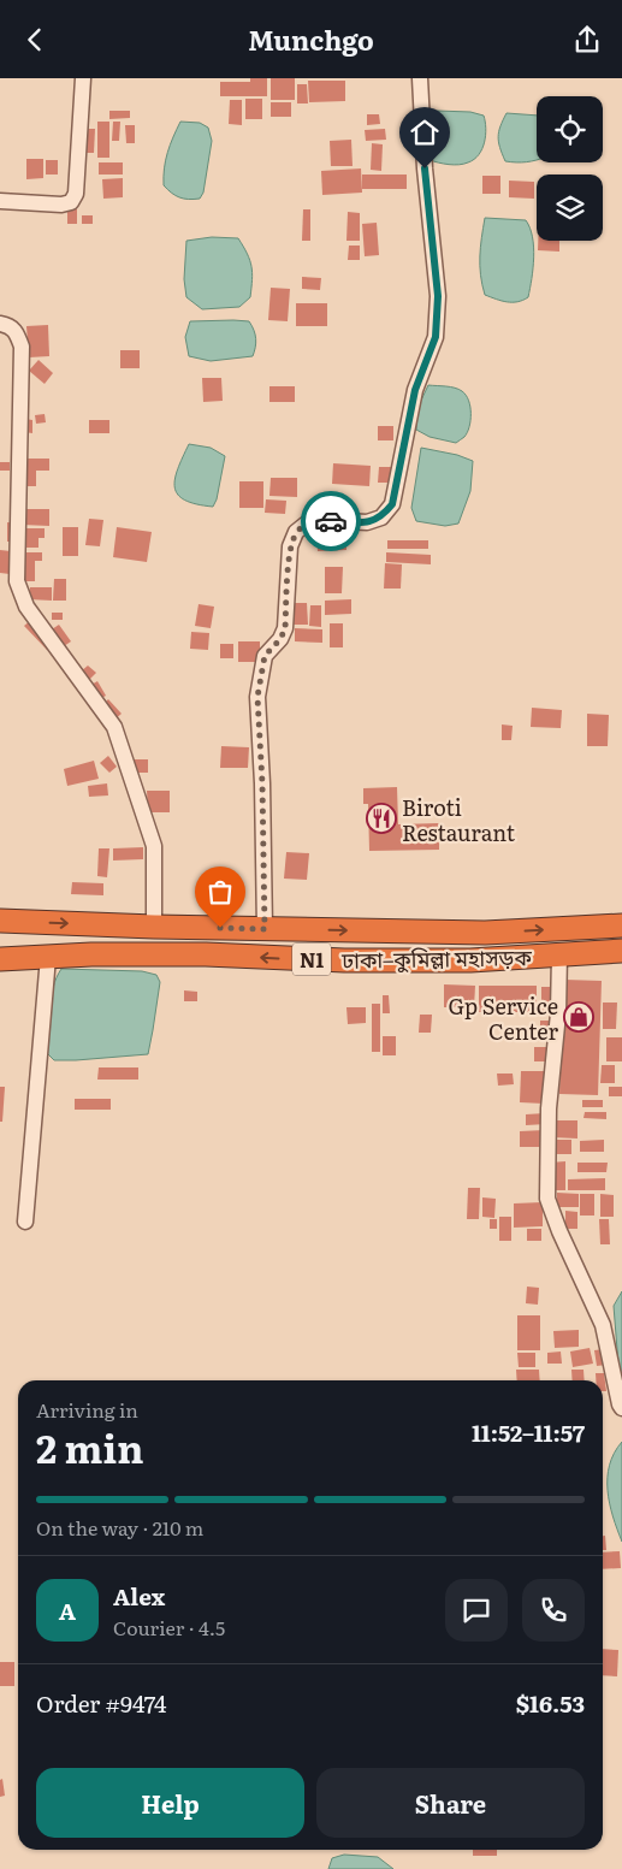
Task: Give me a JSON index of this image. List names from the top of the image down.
{
  "streets": {
    "highway": ["ঢাকা–কুমিল্লা মহাসড়ক", "N1"]
  },
  "places": {
    "restaurant": ["Biroti Restaurant"],
    "shop": ["Gp Service Center"]
  },
  "page": {
    "header": "Munchgo",
    "heading": ["2 min", "Arriving in", "11:52–11:57"],
    "panel": [
      "Alex",
      "Courier · 4.5",
      "Order #9474",
      "$16.53"
    ],
    "bar": "On the way · 210 m",
    "round": "A",
    "buttons": ["Help", "Share"]
  }
}
